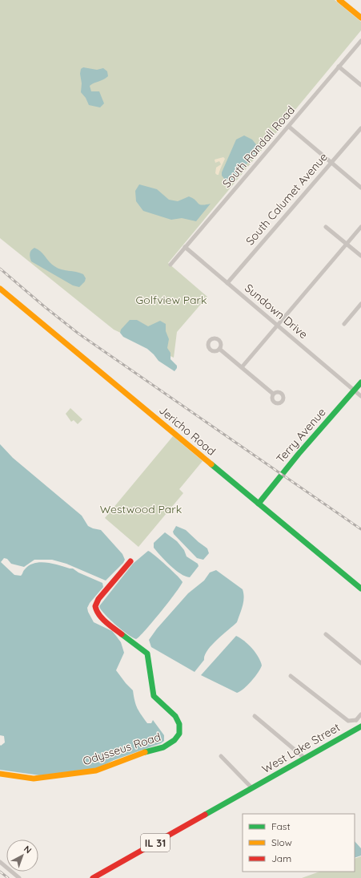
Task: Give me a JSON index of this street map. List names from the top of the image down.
{
  "streets": {
    "main road": [
      "Jericho Road",
      "Terry Avenue",
      "West Lake Street",
      "Odysseus Road",
      "IL 31"
    ],
    "street": ["South Randall Road", "South Calumet Avenue", "Sundown Drive"]
  },
  "crossings": [
    ["South Randall Road", "Sundown Drive"],
    ["South Calumet Avenue", "Sundown Drive"],
    ["Sundown Drive", "Terry Avenue"],
    ["Jericho Road", "Terry Avenue"],
    ["West Lake Street", "IL 31"]
  ],
  "parks": ["Golfview Park", "Westwood Park"],
  "legend": ["Fast", "Slow", "Jam"],
  "north": "top right"
}
